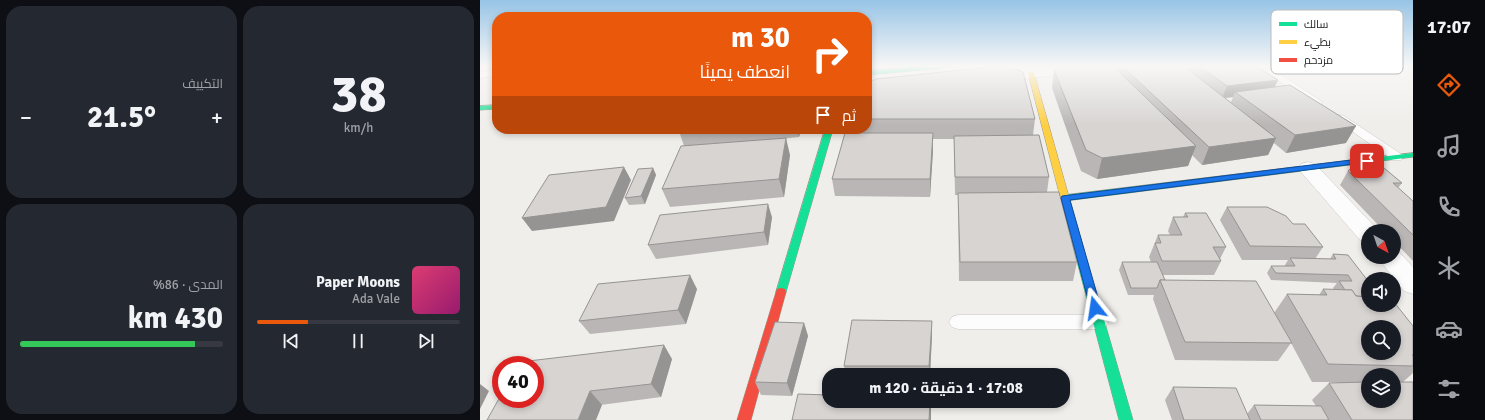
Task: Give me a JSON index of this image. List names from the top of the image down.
{
  "legend": ["سالك", "بطيء", "مزدحم"],
  "north": "bottom right",
  "page": {
    "tabs": "17:07",
    "tile": [
      ["38", "km/h"],
      "التكييف",
      ["المدى · 86%", "430 km"]
    ],
    "turn": ["30 m", "انعطف يمينًا"],
    "then": "ثم",
    "heat": ["−", "21.5°", "+"],
    "song": ["Paper Moons", "Ada Vale"],
    "limit": "40",
    "trip": "17:08 · 1 دقيقة · 120 m"
  }
}
